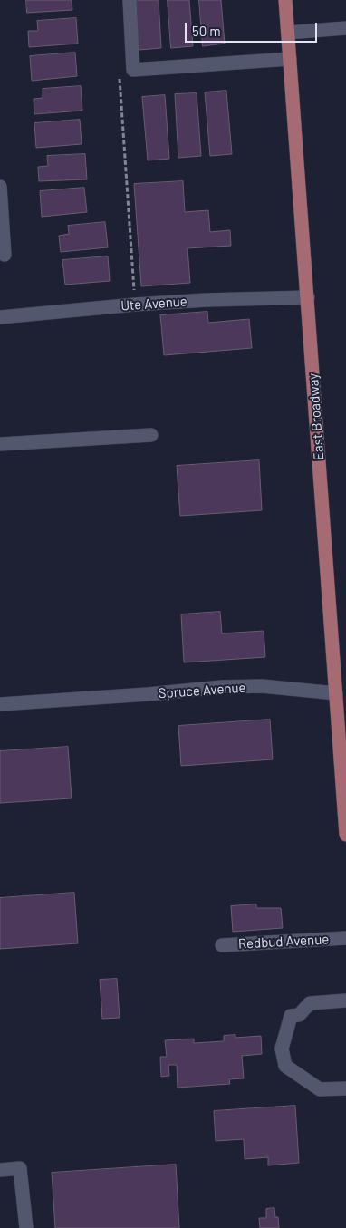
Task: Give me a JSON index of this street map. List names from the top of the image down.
{
  "streets": {
    "main road": ["East Broadway"],
    "street": ["Ute Avenue", "Spruce Avenue", "Redbud Avenue"]
  },
  "crossings": [
    ["Ute Avenue", "East Broadway"],
    ["East Broadway", "Spruce Avenue"]
  ],
  "scale_bar": "50 m"
}
